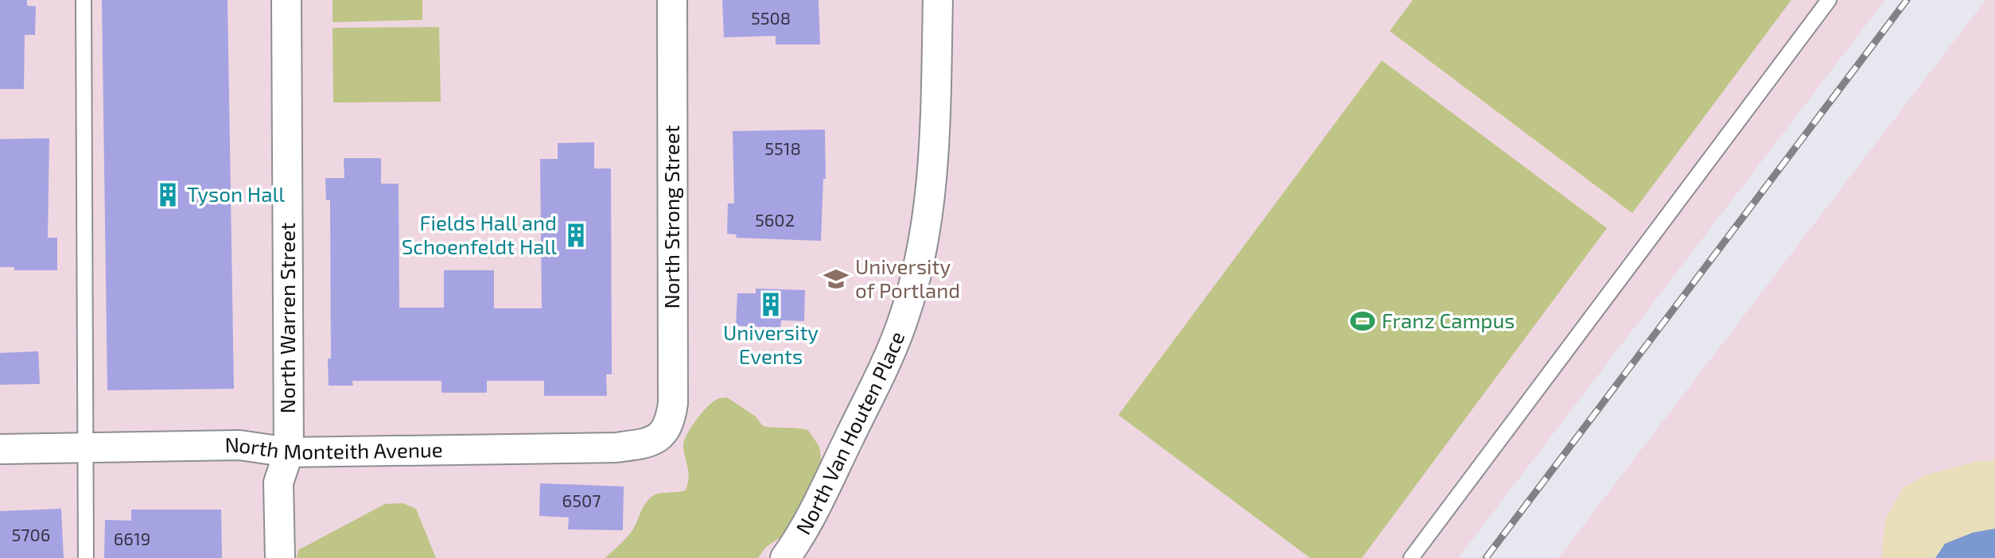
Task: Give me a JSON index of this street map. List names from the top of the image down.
{
  "streets": {
    "street": [
      "North Strong Street",
      "North Warren Street",
      "North Van Houten Place",
      "North Monteith Avenue"
    ]
  },
  "crossings": [
    ["North Strong Street", "North Monteith Avenue"],
    ["North Warren Street", "North Monteith Avenue"]
  ],
  "places": {
    "building": ["Tyson Hall", "Fields Hall and Schoenfeldt Hall", "University Events"],
    "school or university": ["University of Portland"],
    "sports": ["Franz Campus"]
  },
  "house_numbers": [
    "5508",
    "5518",
    "5602",
    "6507",
    "5706",
    "6619"
  ]
}
